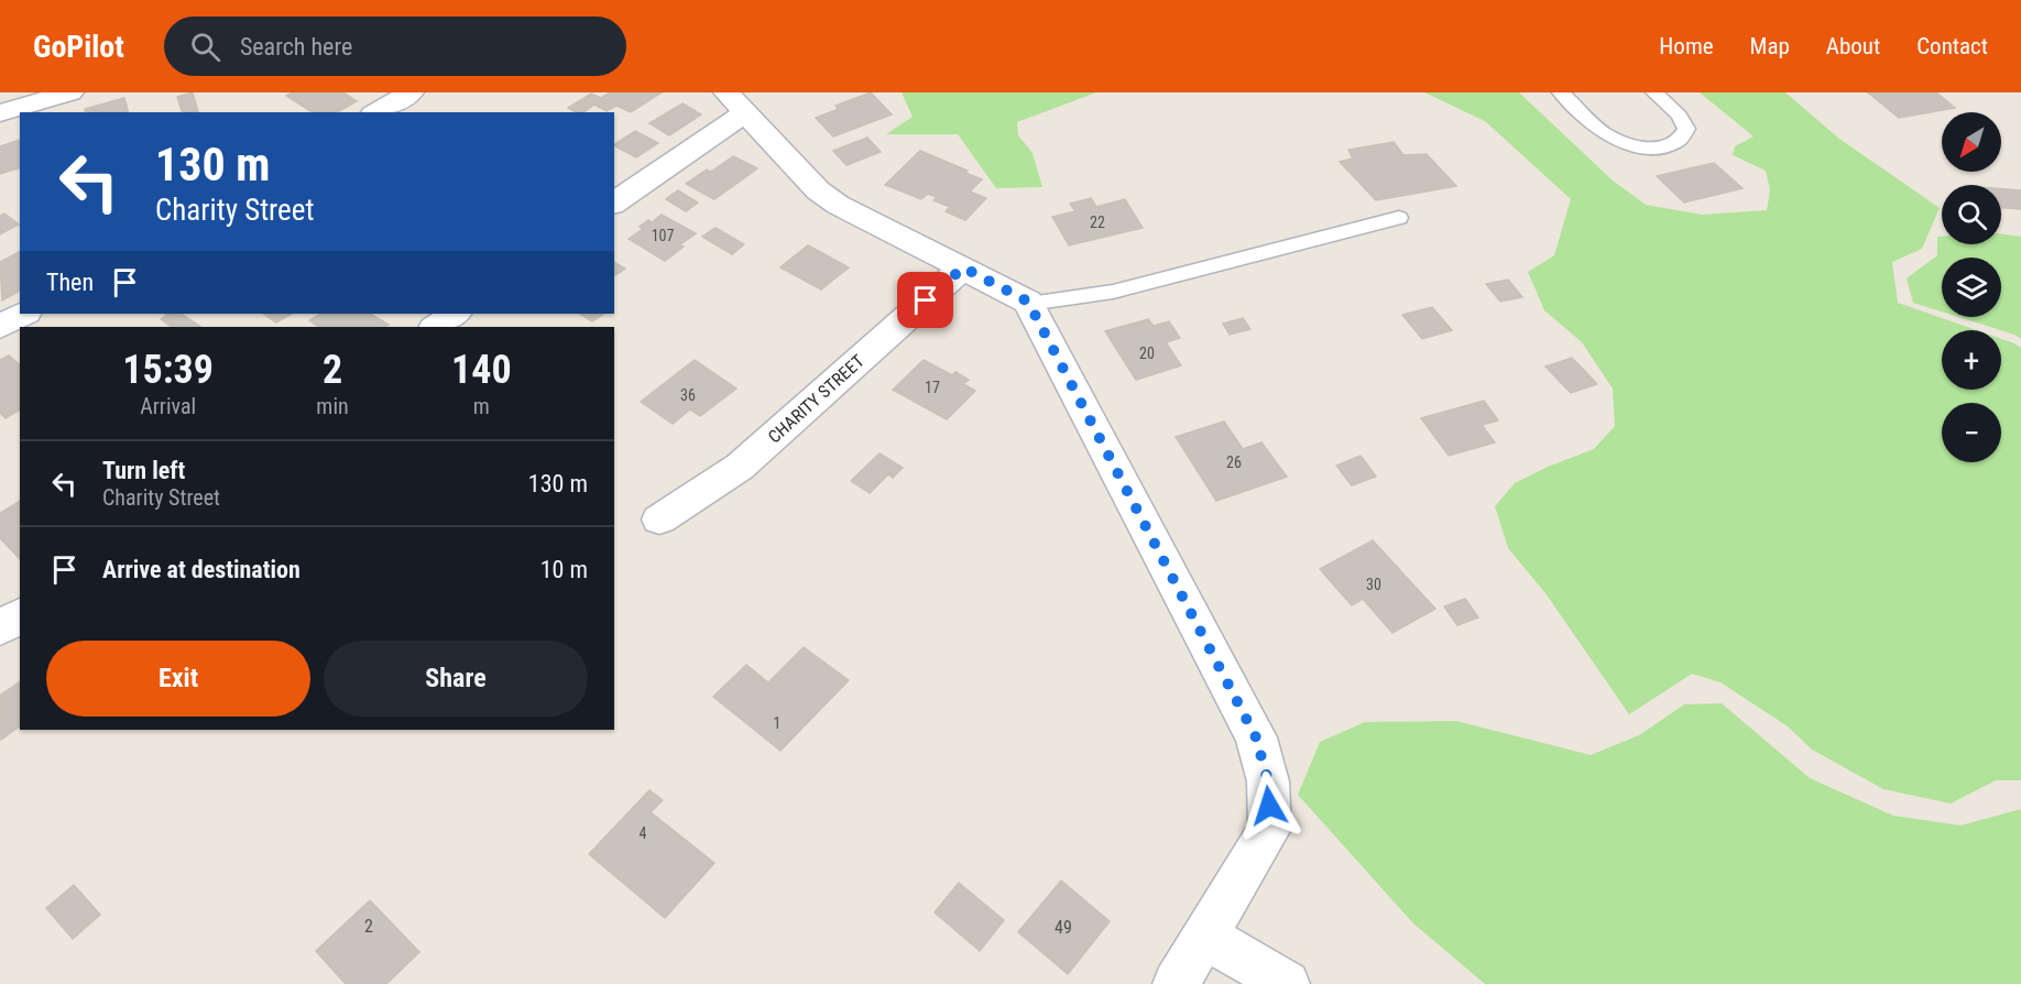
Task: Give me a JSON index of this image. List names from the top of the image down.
{
  "streets": {
    "street": ["CHARITY STREET"]
  },
  "house_numbers": [
    "22",
    "107",
    "20",
    "17",
    "36",
    "26",
    "30",
    "1",
    "4",
    "2",
    "49"
  ],
  "north": "bottom left",
  "page": {
    "header": "GoPilot",
    "search": "Search here",
    "nav": [
      "Home",
      "Map",
      "About",
      "Contact"
    ],
    "map_buttons": ["+", "−"],
    "turn": ["130 m", "Charity Street"],
    "then": "Then",
    "eta": [
      "15:39",
      "Arrival",
      "2",
      "min",
      "140",
      "m"
    ],
    "list": [
      {
        "name": "Turn left",
        "note": "Charity Street",
        "value": "130 m"
      },
      {
        "name": "Arrive at destination",
        "value": "10 m"
      }
    ],
    "buttons": ["Exit", "Share"]
  }
}
